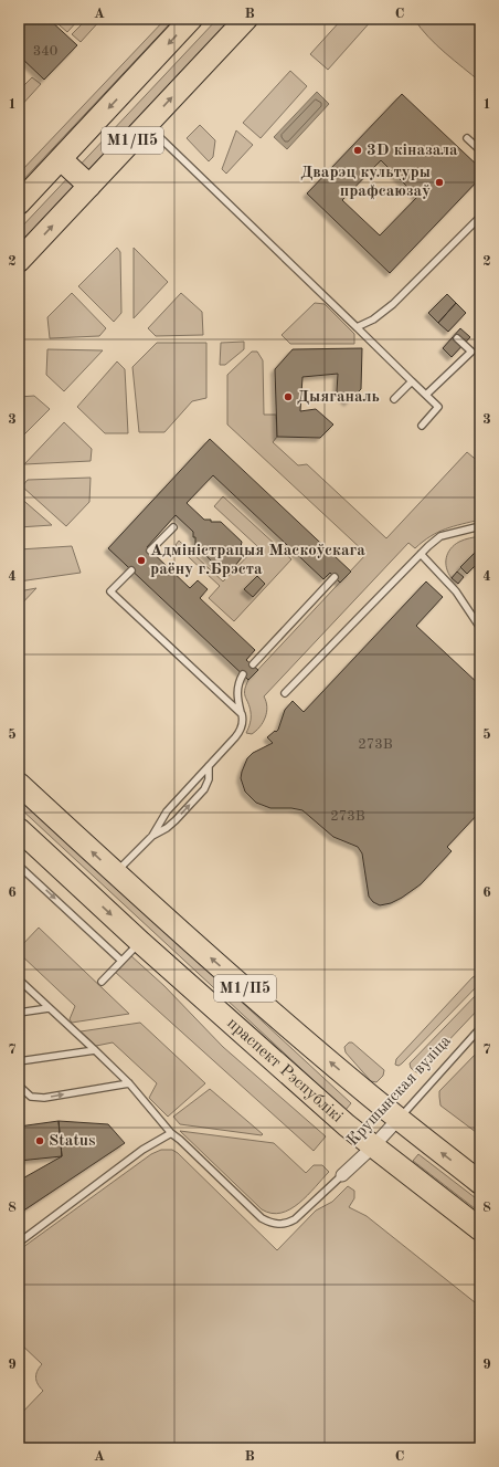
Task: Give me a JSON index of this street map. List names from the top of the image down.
{
  "streets": {
    "highway": ["М1/П5", "праспект Рэспублікі"],
    "street": ["Крушынская вуліца"]
  },
  "crossings": [
    ["праспект Рэспублікі", "Крушынская вуліца"]
  ],
  "places": [
    "3D кіназала",
    "Дварэц культуры прафсаюзаў",
    "Дыяганаль",
    "Адміністрацыя Маскоўскага раёну г.Брэста",
    "Status"
  ],
  "house_numbers": ["340", "273В", "273В"],
  "grid": {
    "columns": ["A", "B", "C"],
    "rows": [
      "1",
      "2",
      "3",
      "4",
      "5",
      "6",
      "7",
      "8",
      "9"
    ]
  }
}
